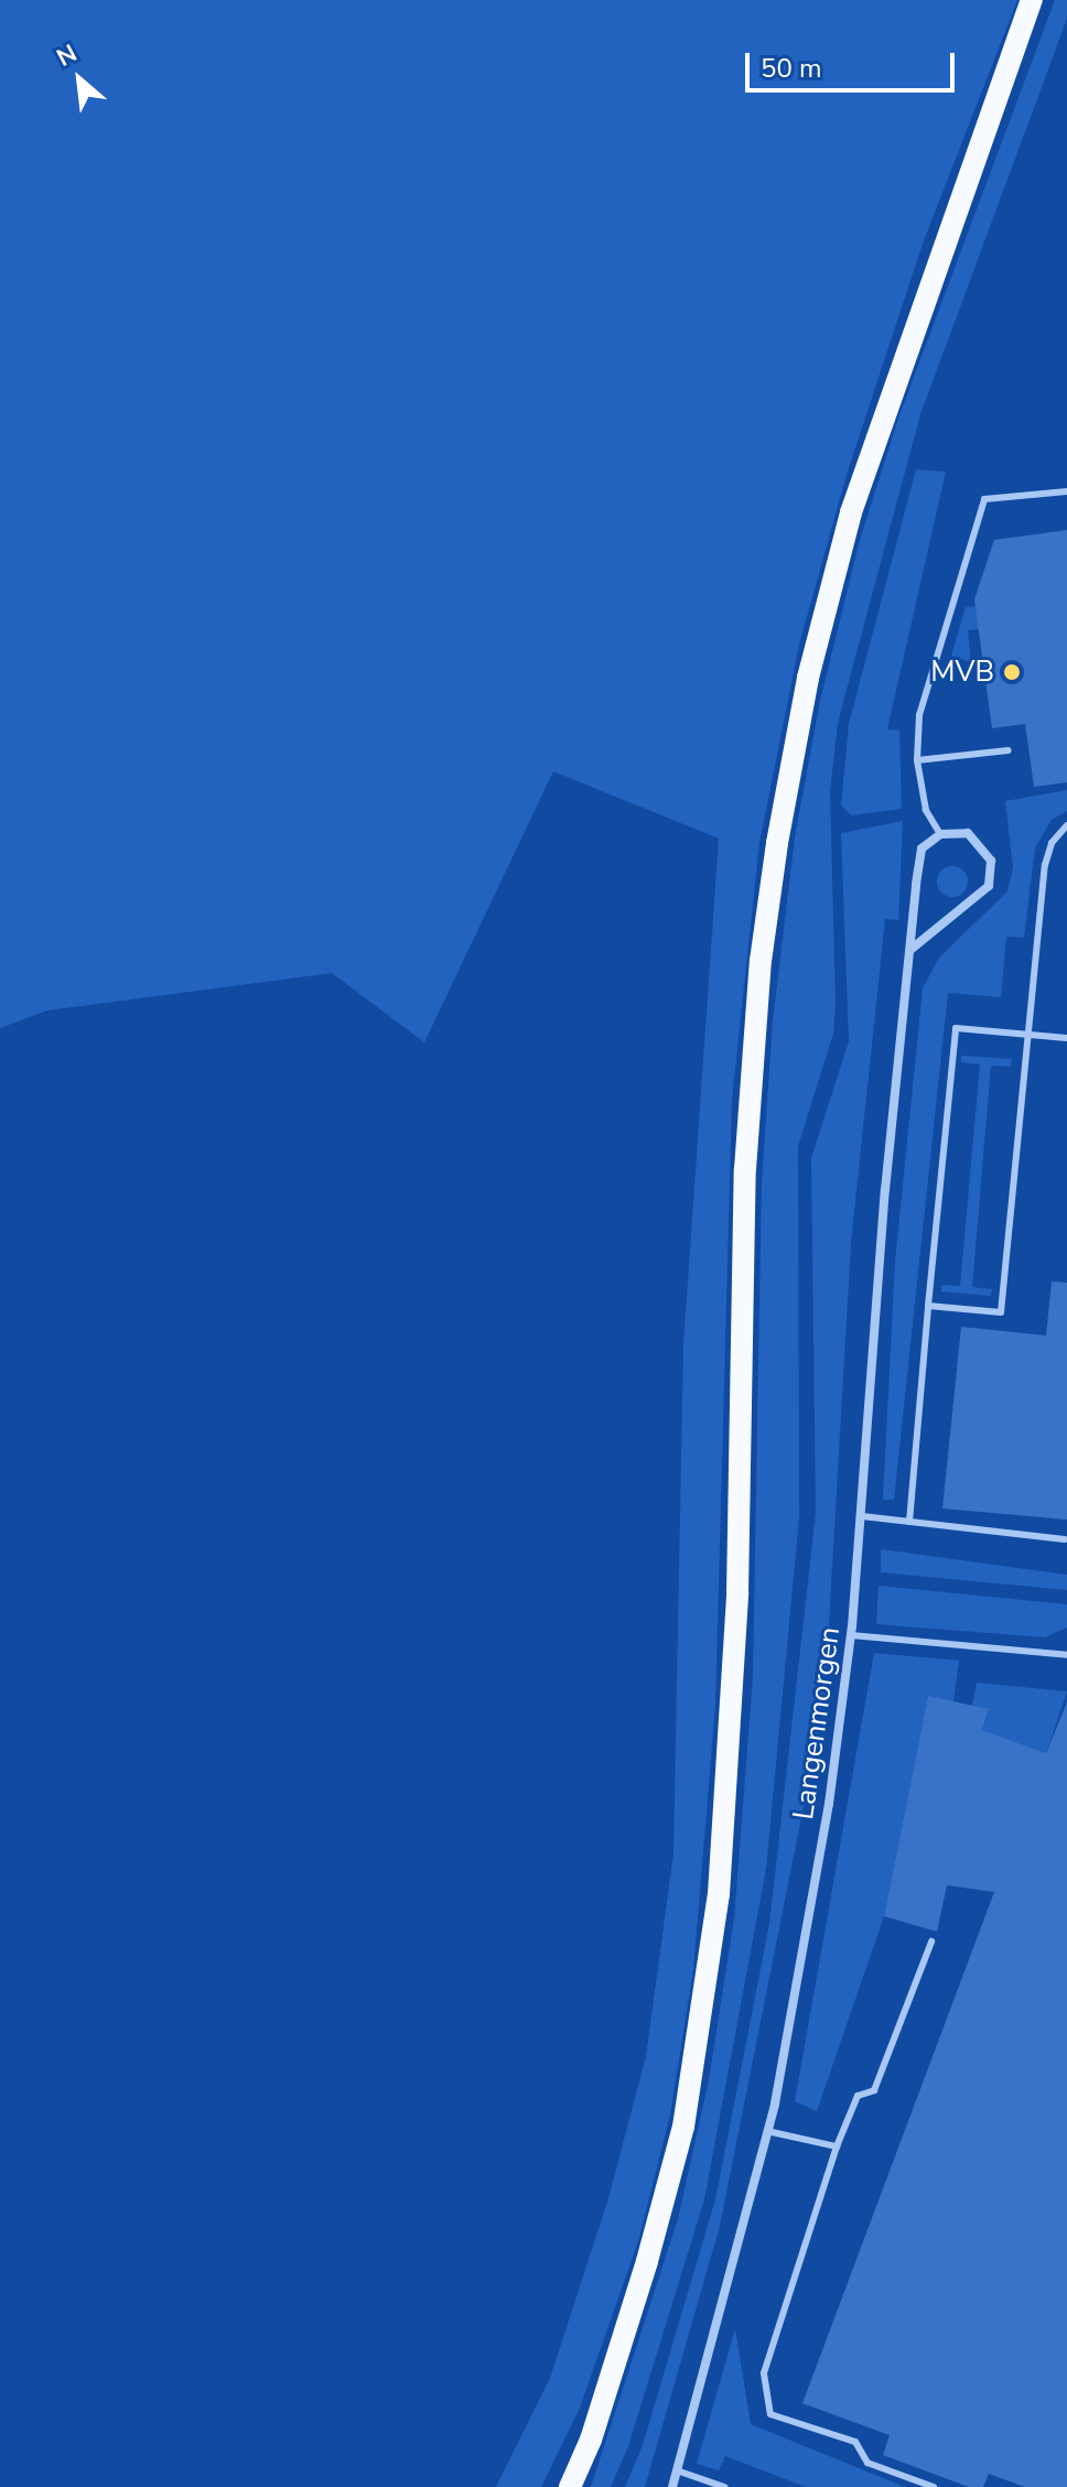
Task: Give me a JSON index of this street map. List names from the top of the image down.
{
  "streets": {
    "street": ["Langenmorgen"]
  },
  "places": ["MVB"],
  "scale_bar": "50 m",
  "north": "top left"
}
